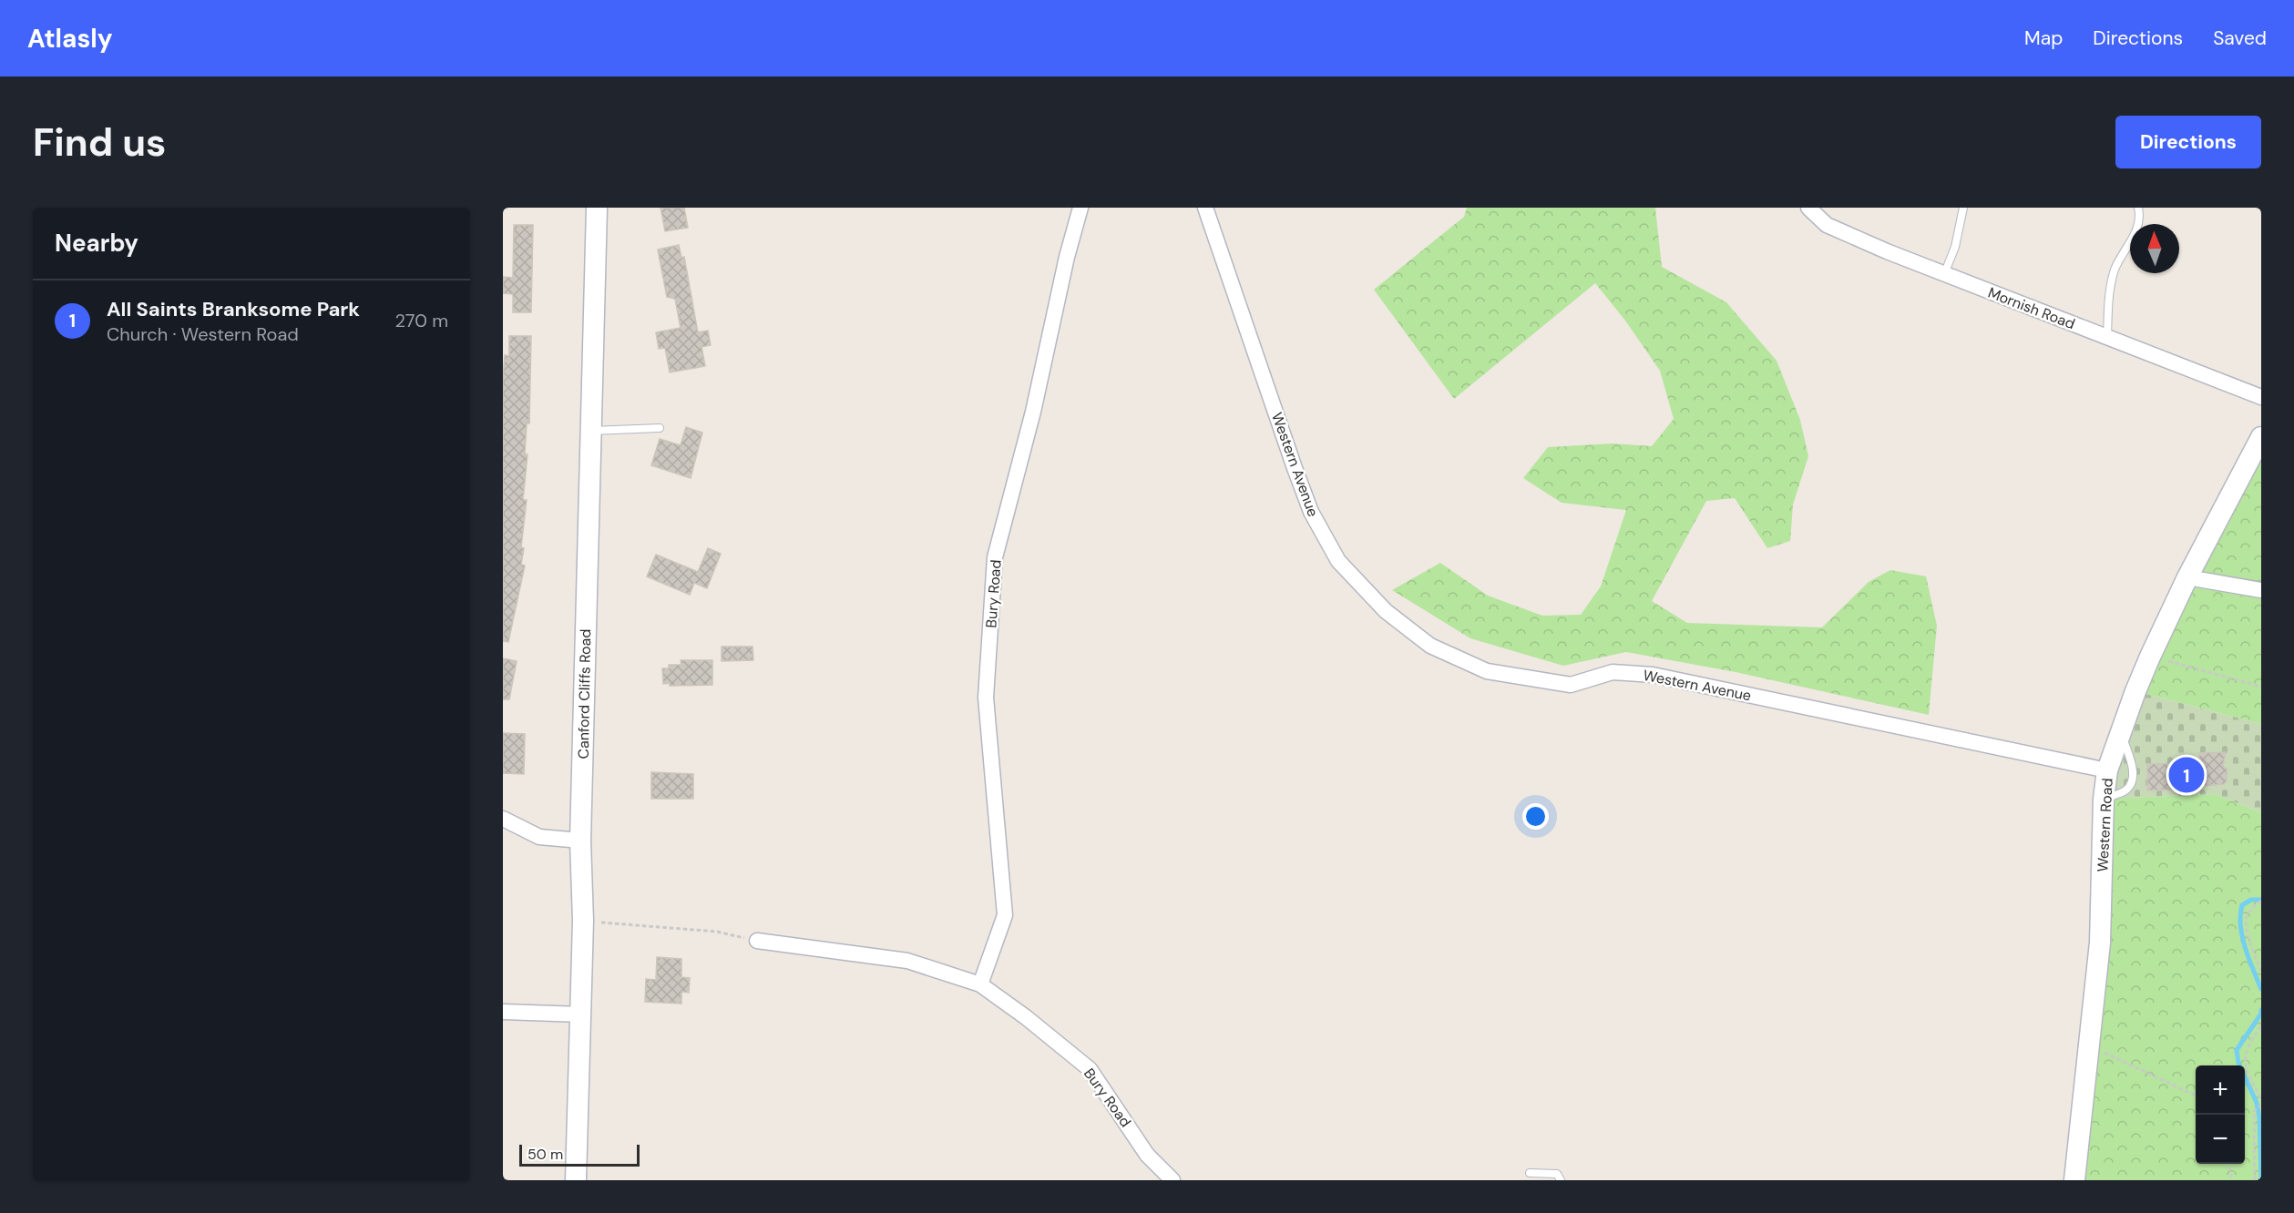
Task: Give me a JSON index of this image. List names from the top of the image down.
{
  "streets": {
    "street": [
      "Mornish Road",
      "Western Avenue",
      "Bury Road",
      "Canford Cliffs Road",
      "Western Road"
    ]
  },
  "crossings": [
    ["Western Avenue", "Western Road"]
  ],
  "scale_bar": "50 m",
  "north": "top",
  "page": {
    "header": "Atlasly",
    "nav": ["Map", "Directions", "Saved"],
    "buttons": "Directions",
    "title": "Find us",
    "heading": "Nearby",
    "list": [
      {
        "mark": "1",
        "name": "All Saints Branksome Park",
        "note": "Church · Western Road",
        "value": "270 m"
      }
    ],
    "pins": "1",
    "map_buttons": ["+", "−"],
    "scale": "50 m"
  }
}
